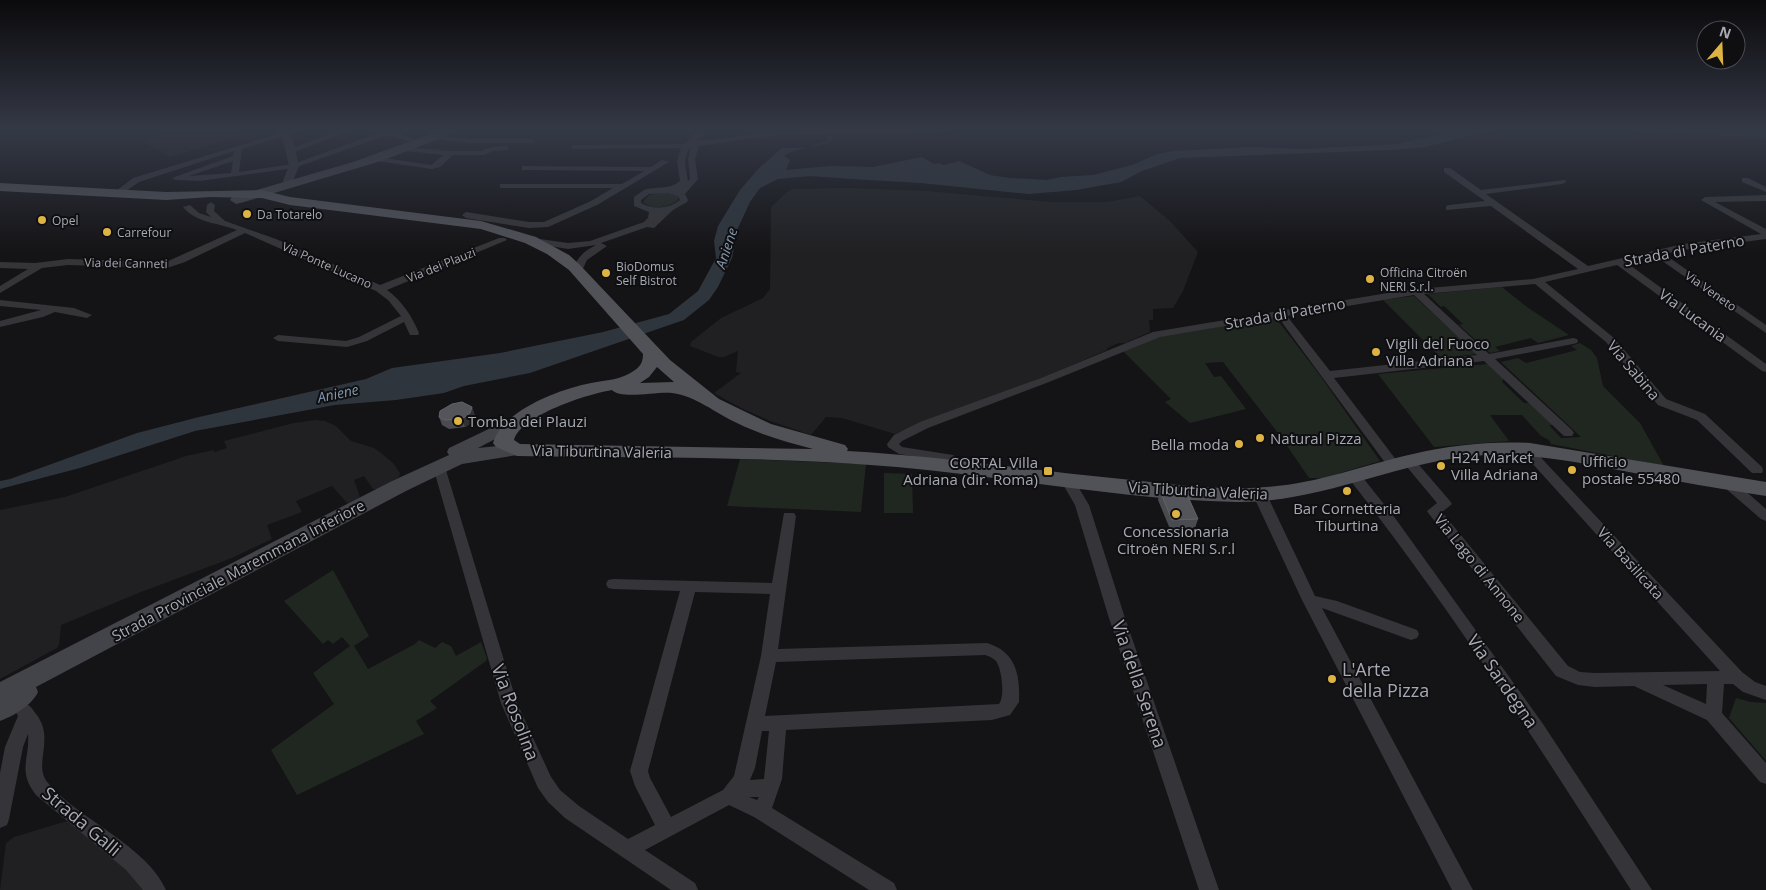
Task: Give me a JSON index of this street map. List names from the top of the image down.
{
  "streets": {
    "main road": ["Via Tiburtina Valeria", "Strada Provinciale Maremmana Inferiore"],
    "street": [
      "Strada di Paterno",
      "Via dei Canneti",
      "Via Ponte Lucano",
      "Via dei Plauzi",
      "Via Veneto",
      "Via Lucania",
      "Via Sabina",
      "Via Basilicata",
      "Via Lago di Annone",
      "Via Sardegna",
      "Via della Serena",
      "Via Rosolina",
      "Strada Galli"
    ]
  },
  "crossings": [
    ["Strada di Paterno", "Via Veneto"],
    ["Strada di Paterno", "Via Lucania"],
    ["Strada di Paterno", "Via Sabina"],
    ["Strada di Paterno", "Via Tiburtina Valeria"],
    ["Via dei Canneti", "Via Ponte Lucano"],
    ["Via Ponte Lucano", "Via dei Plauzi"],
    ["Via Ponte Lucano", "Via Tiburtina Valeria"],
    ["Via Sabina", "Via Tiburtina Valeria"],
    ["Via Tiburtina Valeria", "Via Basilicata"],
    ["Via Tiburtina Valeria", "Via Lago di Annone"],
    ["Via Tiburtina Valeria", "Strada Provinciale Maremmana Inferiore"],
    ["Via Tiburtina Valeria", "Via Sardegna"],
    ["Via Tiburtina Valeria", "Via della Serena"],
    ["Strada Provinciale Maremmana Inferiore", "Via Rosolina"],
    ["Strada Provinciale Maremmana Inferiore", "Strada Galli"]
  ],
  "water": ["Aniene"],
  "places": {
    "other": [
      "Da Totarelo",
      "Opel",
      "Carrefour",
      "BioDomus Self Bistrot",
      "Officina Citroën NERI S.r.l.",
      "Vigili del Fuoco Villa Adriana",
      "Tomba dei Plauzi",
      "Natural Pizza",
      "Bella moda",
      "H24 Market Villa Adriana",
      "Ufficio postale 55480",
      "Bar Cornetteria Tiburtina",
      "Concessionaria Citroën NERI S.r.l",
      "L'Arte della Pizza"
    ],
    "transit": ["CORTAL Villa Adriana (dir. Roma)"]
  },
  "north": "top"
}
